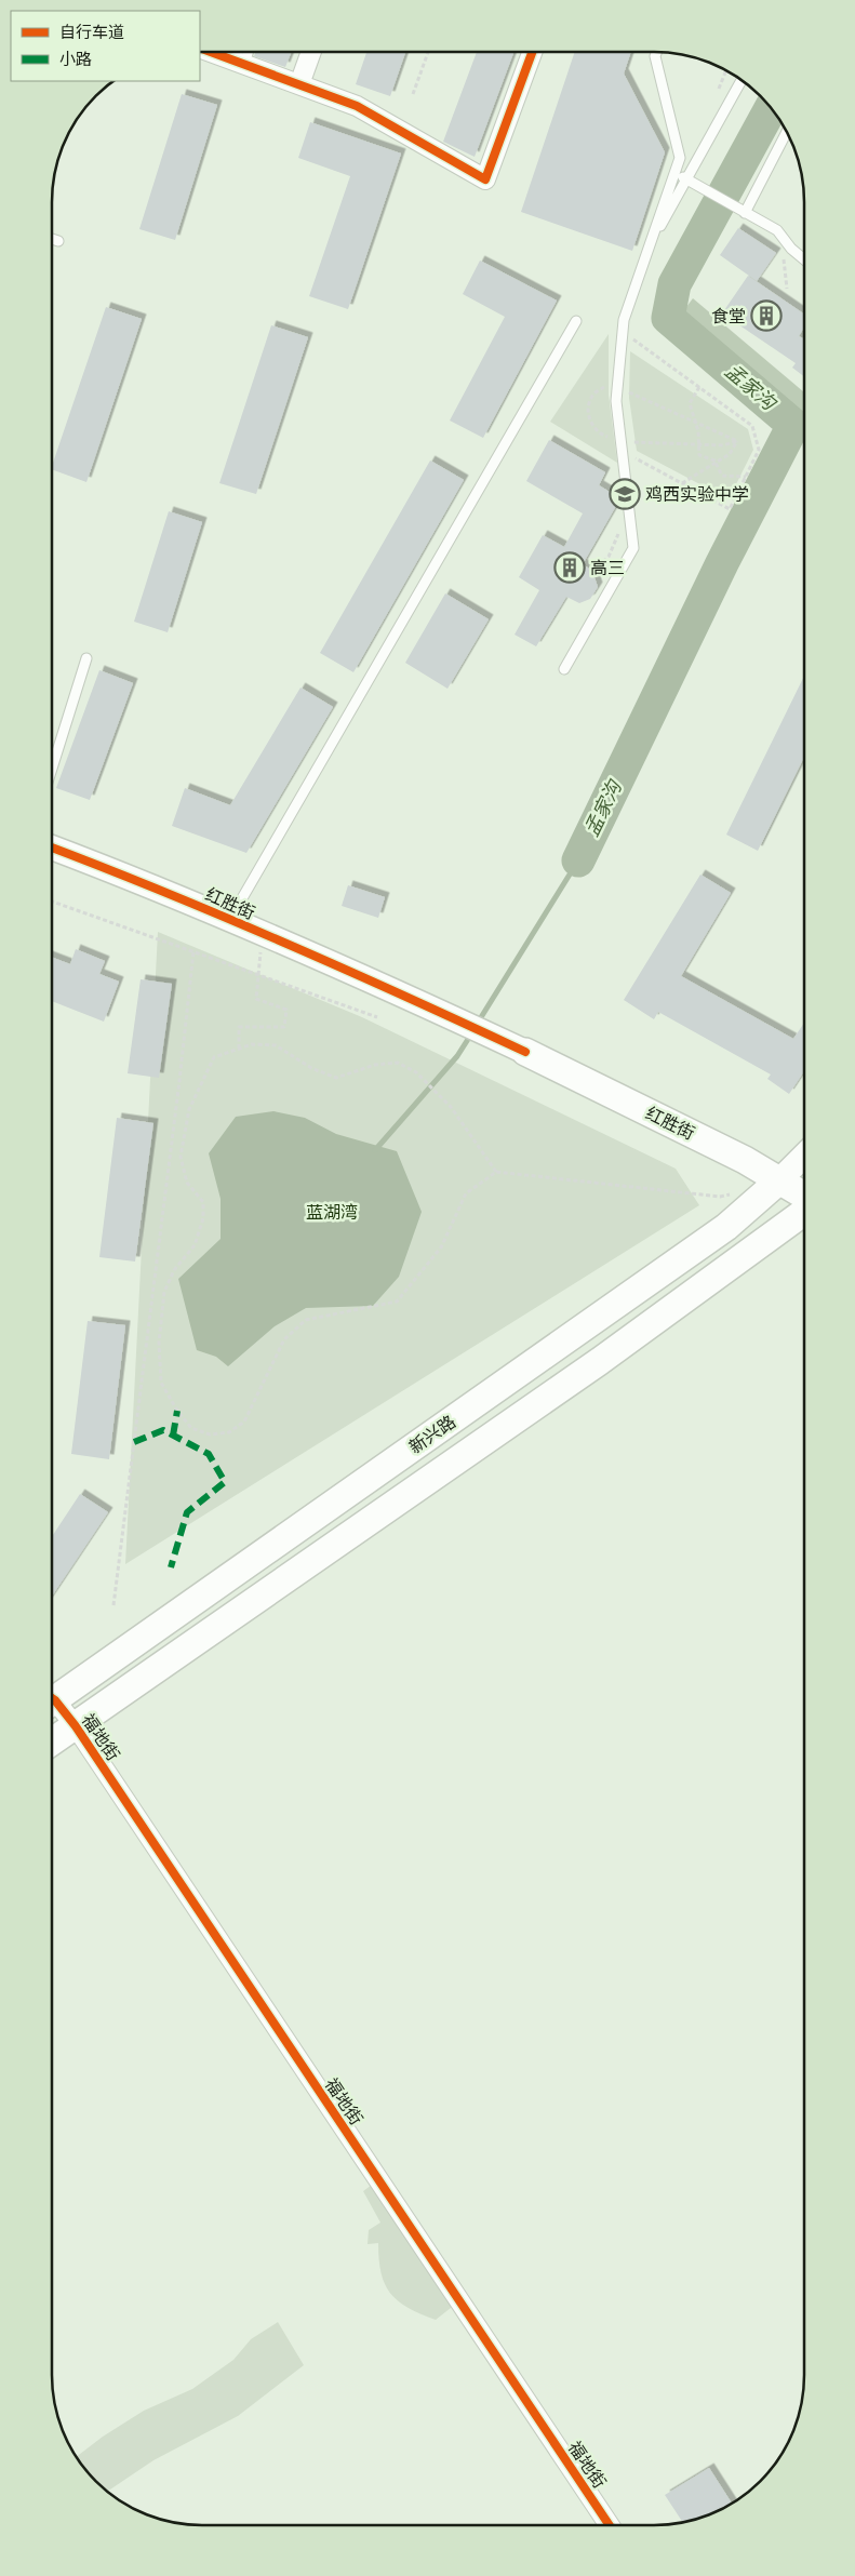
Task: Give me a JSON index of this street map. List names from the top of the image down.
{
  "streets": {
    "main road": ["红胜街", "新兴路"],
    "street": ["福地街"]
  },
  "crossings": [
    ["红胜街", "新兴路"],
    ["新兴路", "福地街"]
  ],
  "water": ["孟家沟"],
  "parks": ["蓝湖湾"],
  "places": {
    "building": ["食堂", "高三"],
    "school or university": ["鸡西实验中学"]
  },
  "legend": ["自行车道", "小路"]
}
